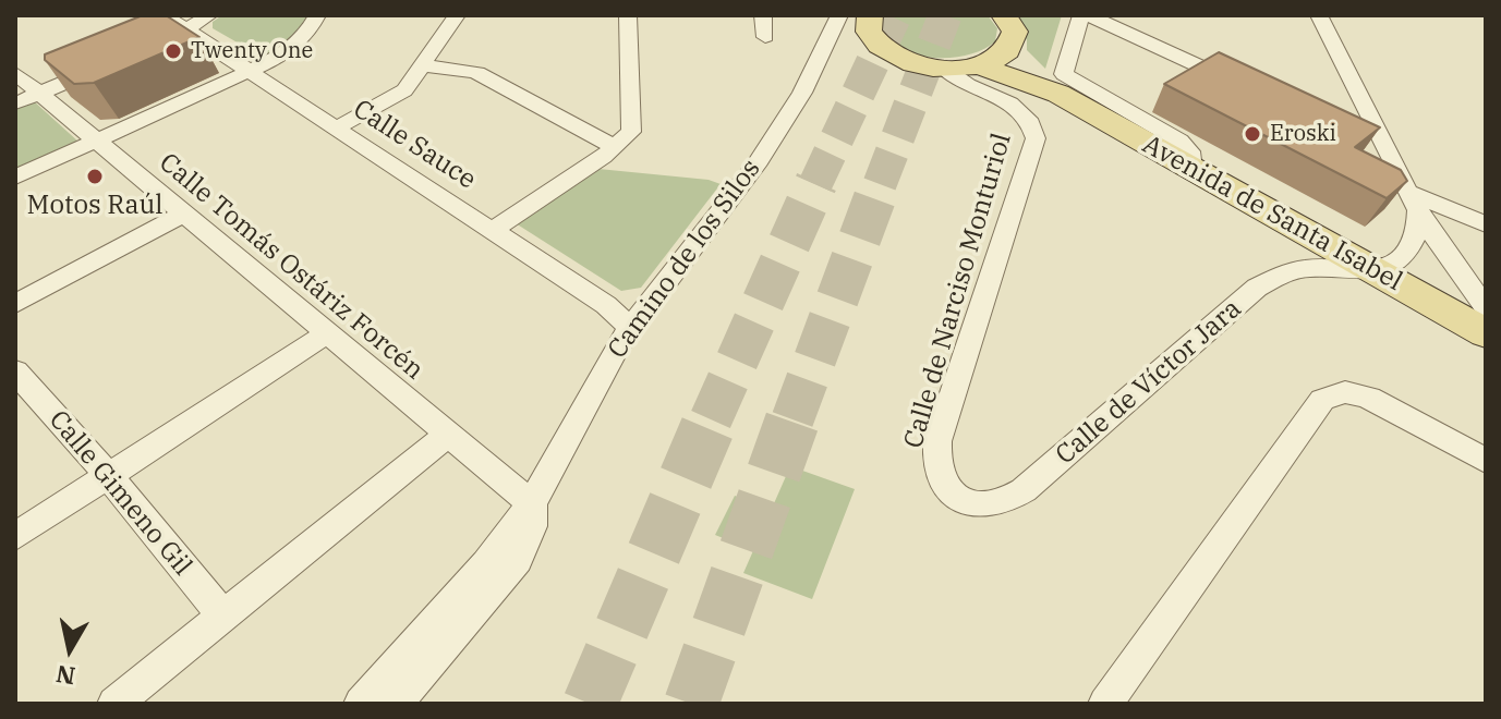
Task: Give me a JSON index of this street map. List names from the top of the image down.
{
  "streets": {
    "main road": ["Avenida de Santa Isabel"],
    "street": [
      "Calle Sauce",
      "Camino de los Silos",
      "Calle Tomás Ostáriz Forcén",
      "Calle de Narciso Monturiol",
      "Calle de Víctor Jara",
      "Calle Gimeno Gil"
    ]
  },
  "crossings": [
    ["Calle Sauce", "Camino de los Silos"],
    ["Avenida de Santa Isabel", "Calle de Víctor Jara"],
    ["Camino de los Silos", "Calle Tomás Ostáriz Forcén"],
    ["Calle de Narciso Monturiol", "Calle de Víctor Jara"]
  ],
  "places": ["Twenty One", "Eroski", "Motos Raúl"],
  "north": "bottom"
}
